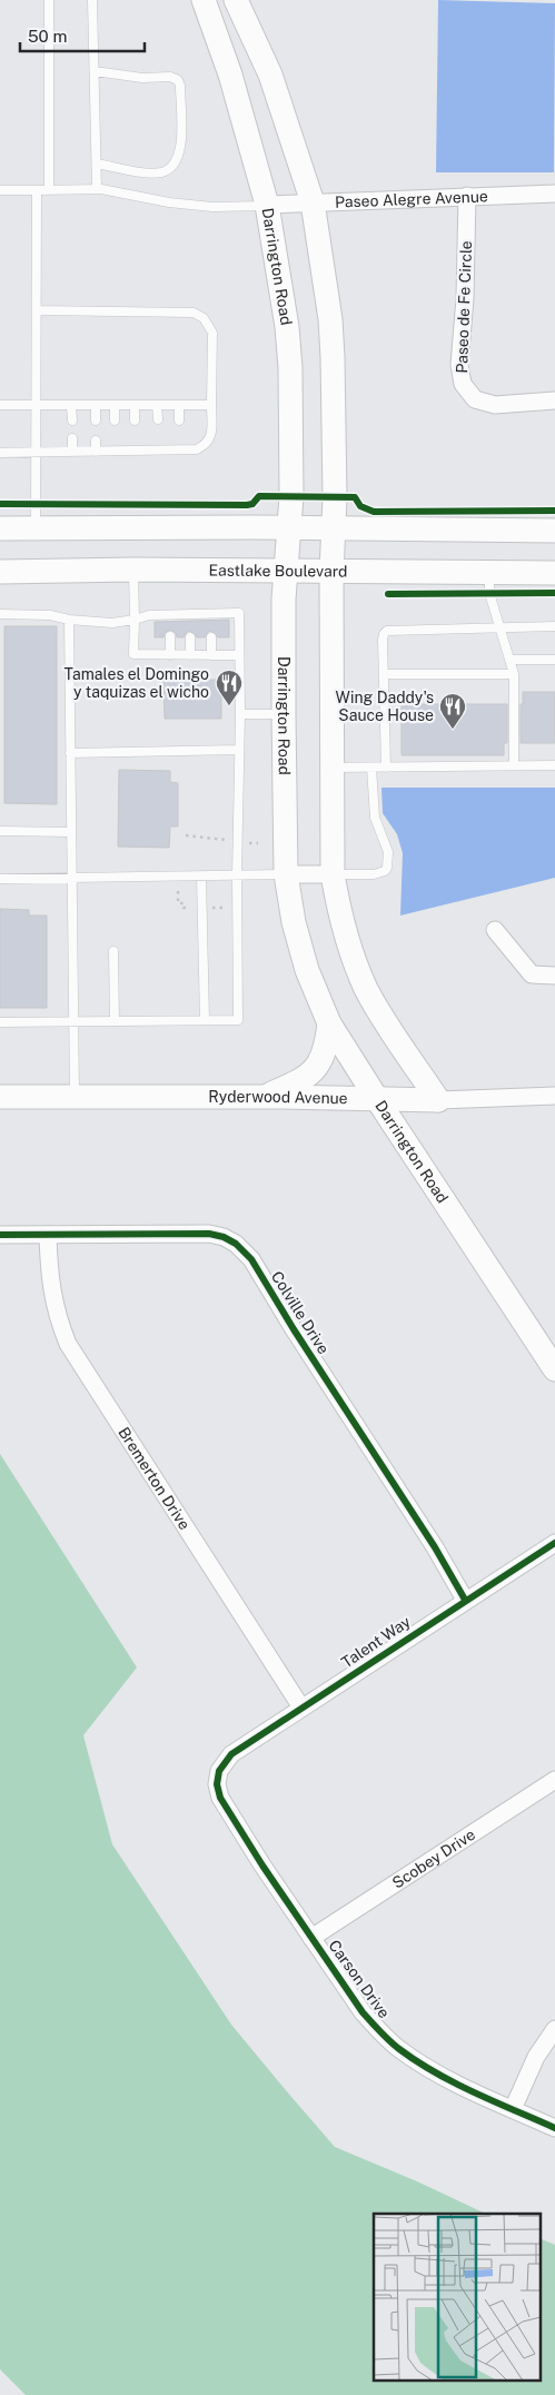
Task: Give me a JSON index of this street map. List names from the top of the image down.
{
  "streets": {
    "main road": ["Darrington Road", "Eastlake Boulevard", "Ryderwood Avenue"],
    "street": [
      "Paseo Alegre Avenue",
      "Paseo de Fe Circle",
      "Colville Drive",
      "Bremerton Drive",
      "Talent Way",
      "Scobey Drive",
      "Carson Drive"
    ]
  },
  "crossings": [
    ["Paseo Alegre Avenue", "Darrington Road"],
    ["Paseo Alegre Avenue", "Paseo de Fe Circle"],
    ["Darrington Road", "Eastlake Boulevard"],
    ["Darrington Road", "Ryderwood Avenue"],
    ["Colville Drive", "Bremerton Drive"],
    ["Colville Drive", "Talent Way"],
    ["Bremerton Drive", "Talent Way"],
    ["Talent Way", "Carson Drive"],
    ["Scobey Drive", "Carson Drive"]
  ],
  "places": {
    "restaurant": ["Tamales el Domingo y taquizas el wicho", "Wing Daddy's Sauce House"]
  },
  "scale_bar": "50 m"
}
